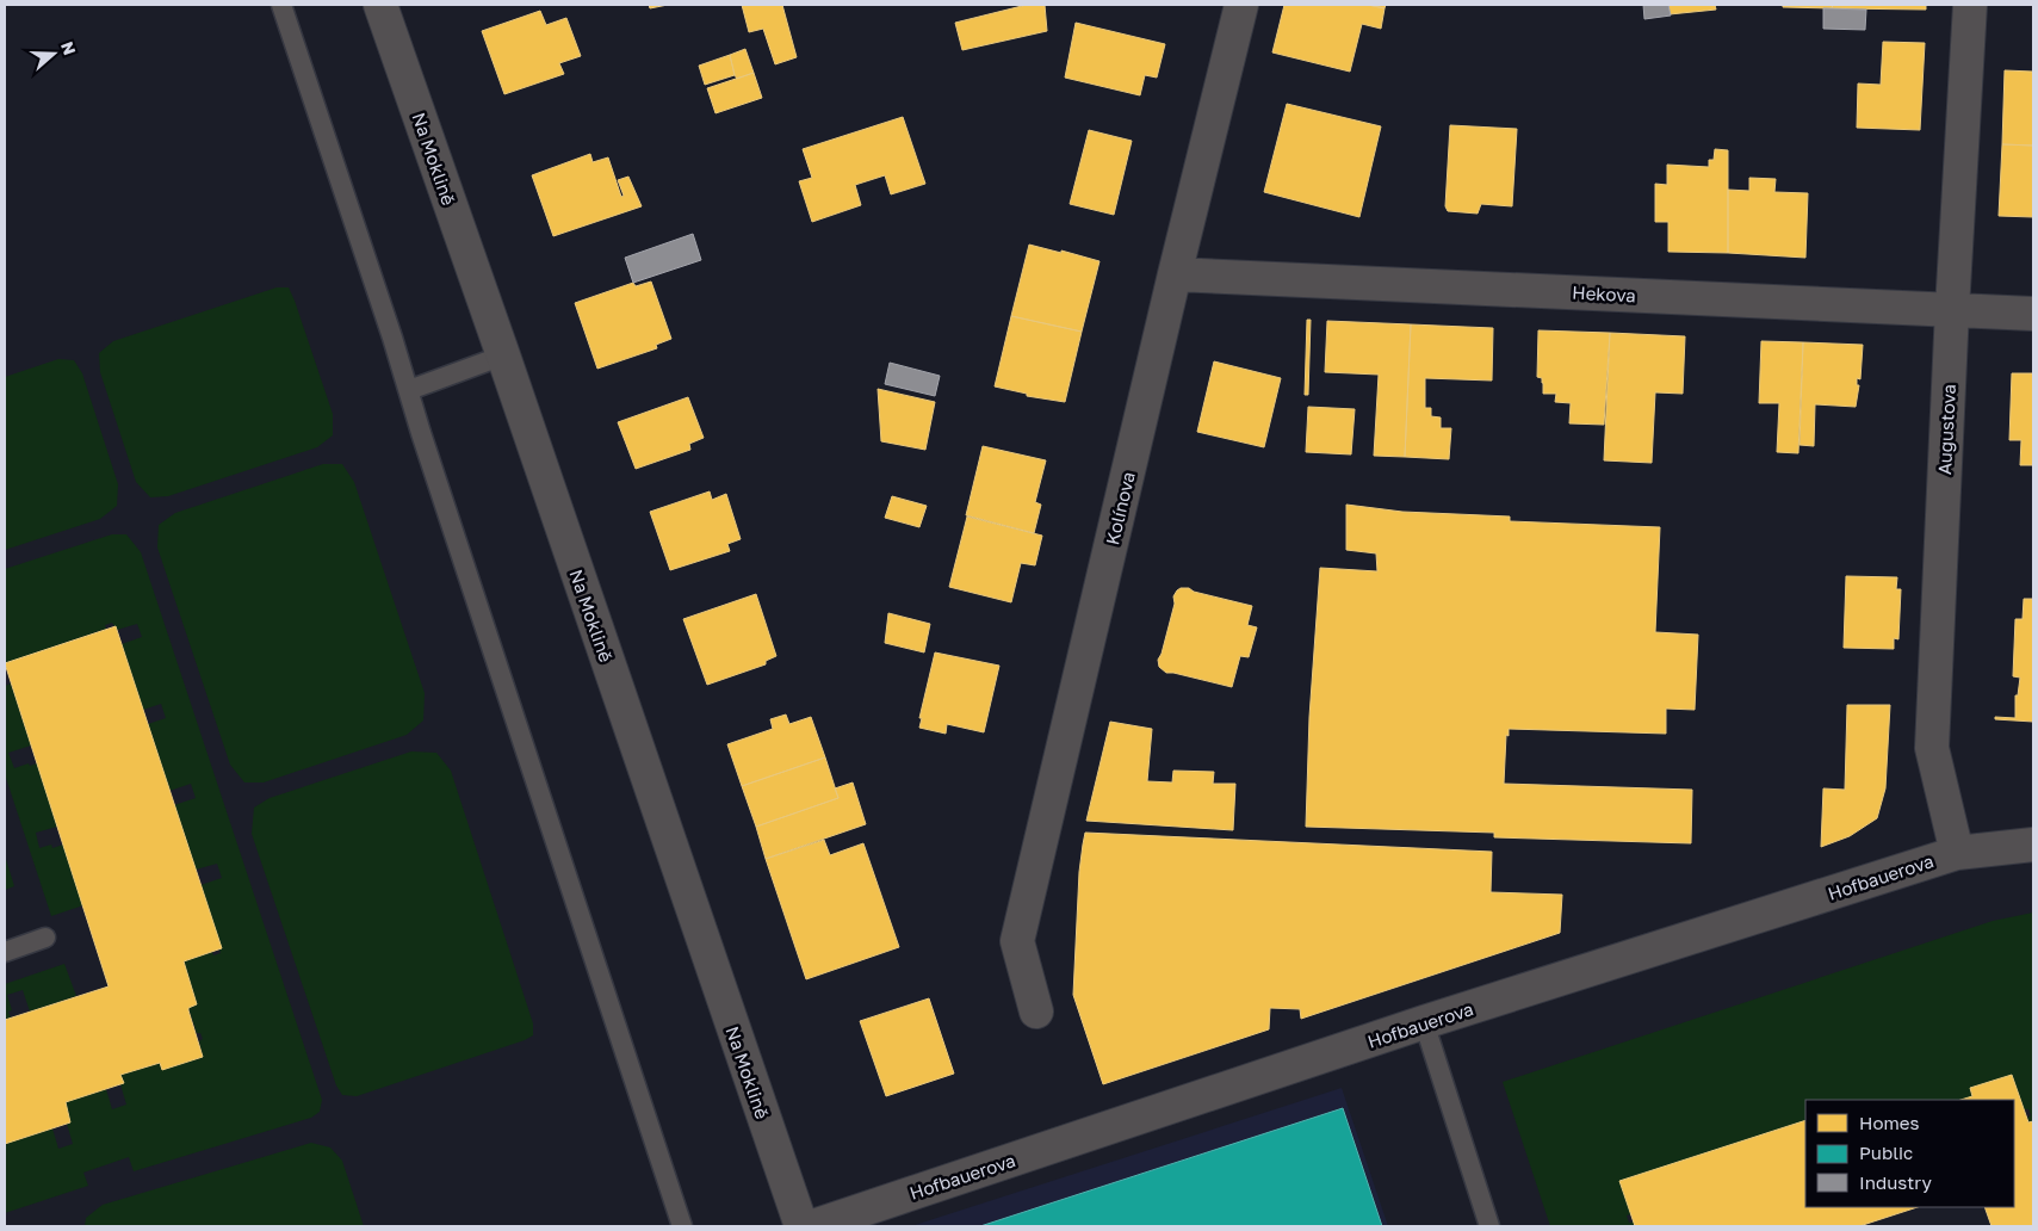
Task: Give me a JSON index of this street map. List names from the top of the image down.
{
  "streets": {
    "street": [
      "Na Moklině",
      "Hekova",
      "Augustova",
      "Kolínova",
      "Hofbauerova"
    ]
  },
  "crossings": [
    ["Hekova", "Augustova"],
    ["Hekova", "Kolínova"],
    ["Augustova", "Hofbauerova"]
  ],
  "legend": ["Homes", "Public", "Industry"],
  "north": "right"
}
